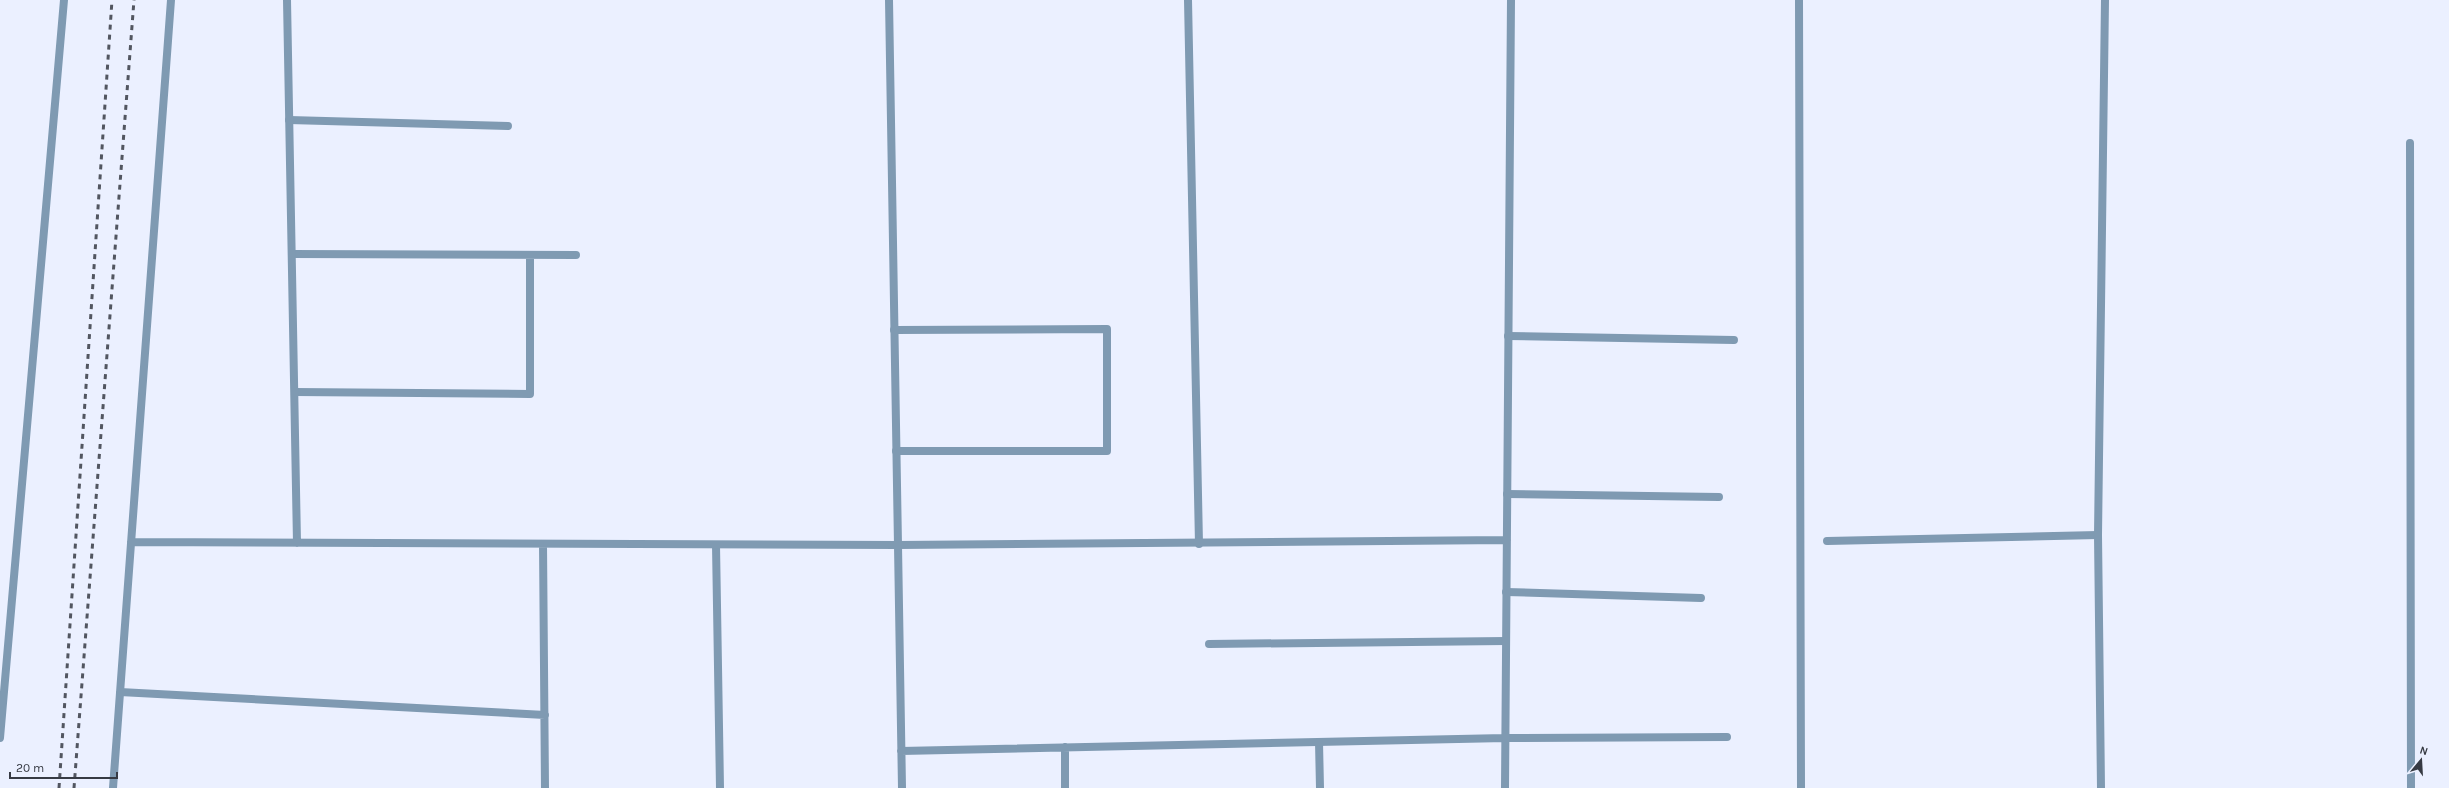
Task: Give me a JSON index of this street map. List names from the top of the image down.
{
  "scale_bar": "20 m",
  "north": "top"
}
